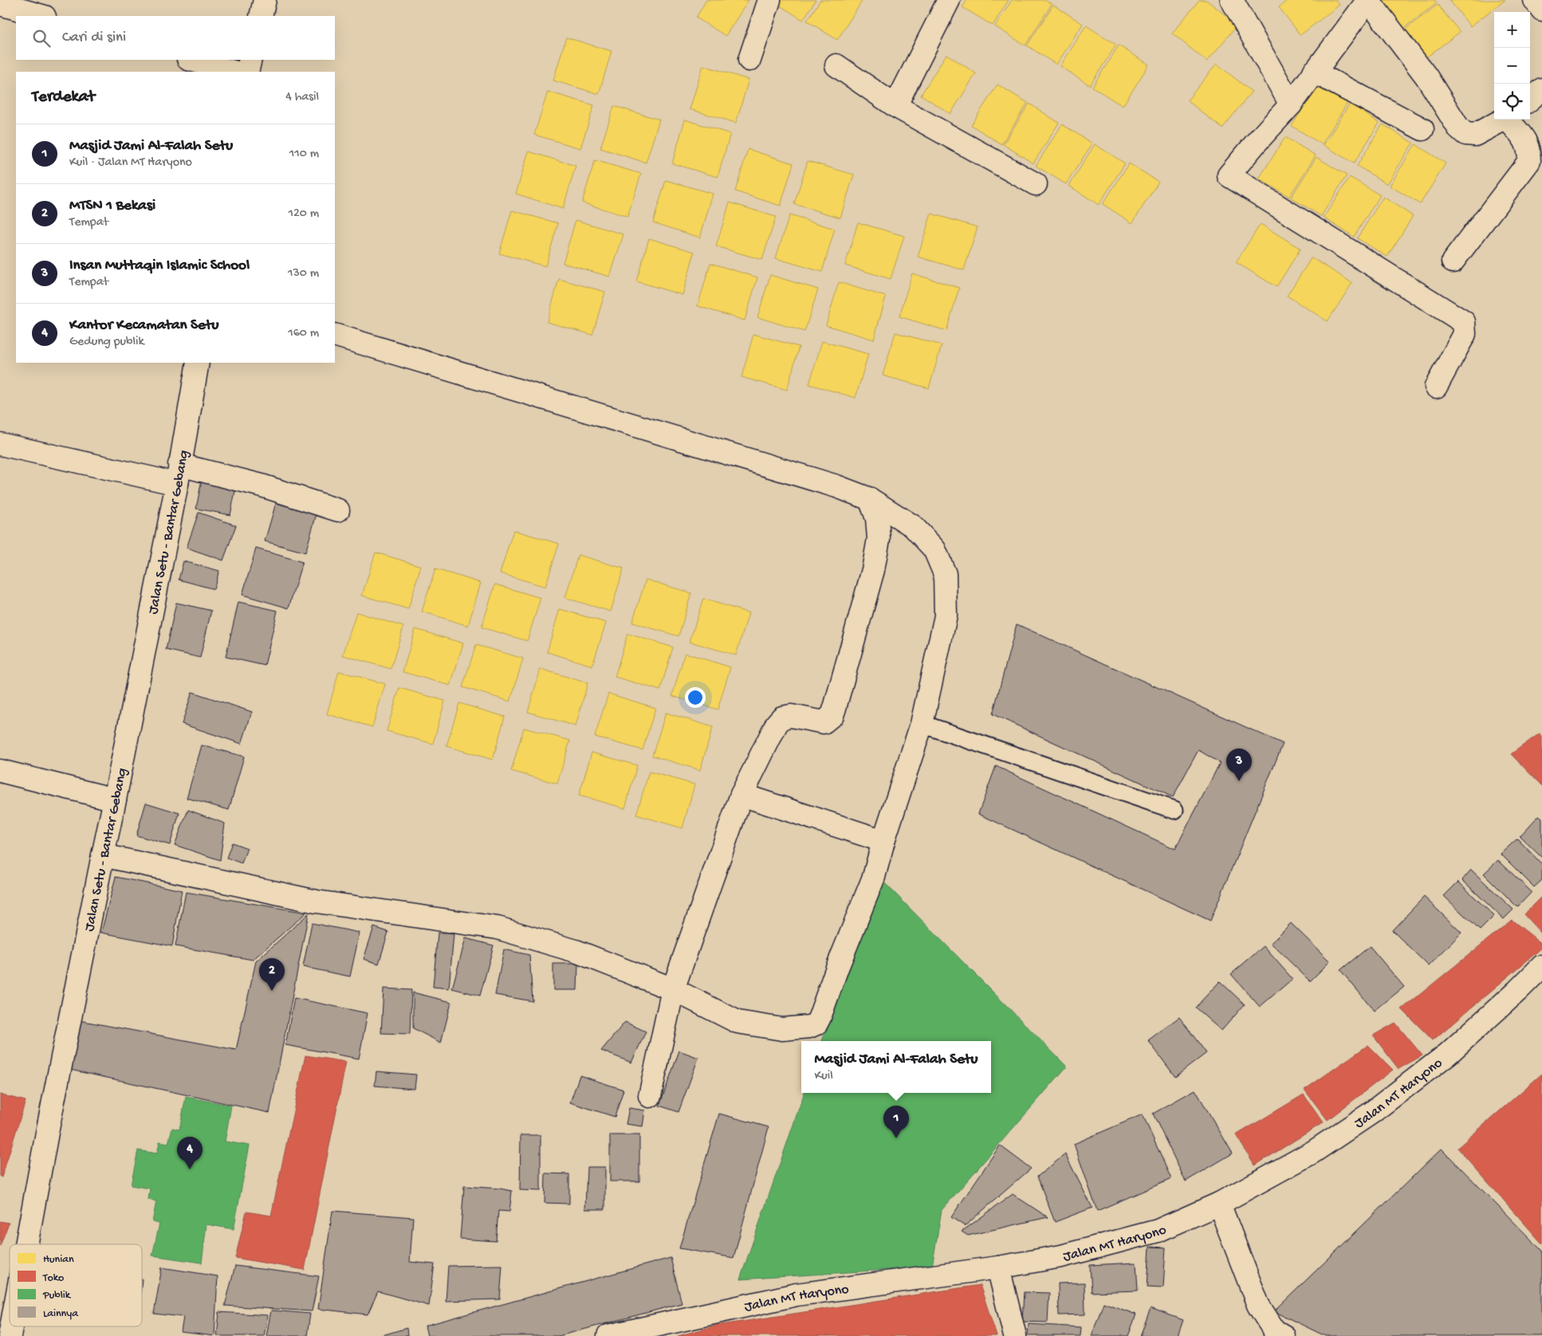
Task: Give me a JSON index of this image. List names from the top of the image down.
{
  "streets": {
    "street": ["Jalan Setu - Bantar Gebang", "Jalan MT Haryono"]
  },
  "legend": [
    "Hunian",
    "Toko",
    "Publik",
    "Lainnya"
  ],
  "page": {
    "map_buttons": ["+", "−"],
    "search": "Cari di sini",
    "heading": ["Terdekat", "4 hasil"],
    "list": [
      {
        "mark": "1",
        "name": "Masjid Jami Al-Falah Setu",
        "note": "Kuil · Jalan MT Haryono",
        "value": "110 m"
      },
      {
        "mark": "2",
        "name": "MTSN 1 Bekasi",
        "note": "Tempat",
        "value": "120 m"
      },
      {
        "mark": "3",
        "name": "Insan Muttaqin Islamic School",
        "note": "Tempat",
        "value": "130 m"
      },
      {
        "mark": "4",
        "name": "Kantor Kecamatan Setu",
        "note": "Gedung publik",
        "value": "160 m"
      }
    ],
    "pins": [
      "3",
      "2",
      "1",
      "4"
    ],
    "popup": ["Masjid Jami Al-Falah Setu", "Kuil"]
  }
}
